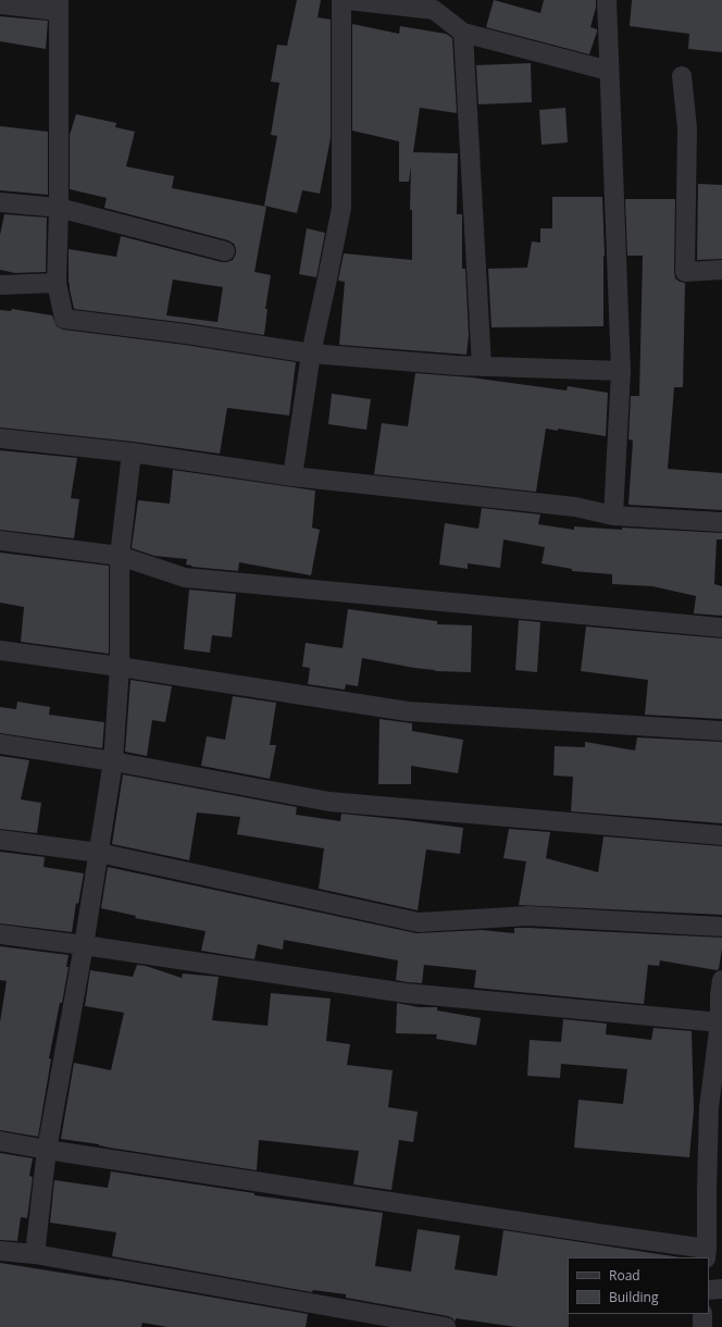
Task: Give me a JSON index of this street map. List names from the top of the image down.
{
  "legend": ["Road", "Building"]
}
